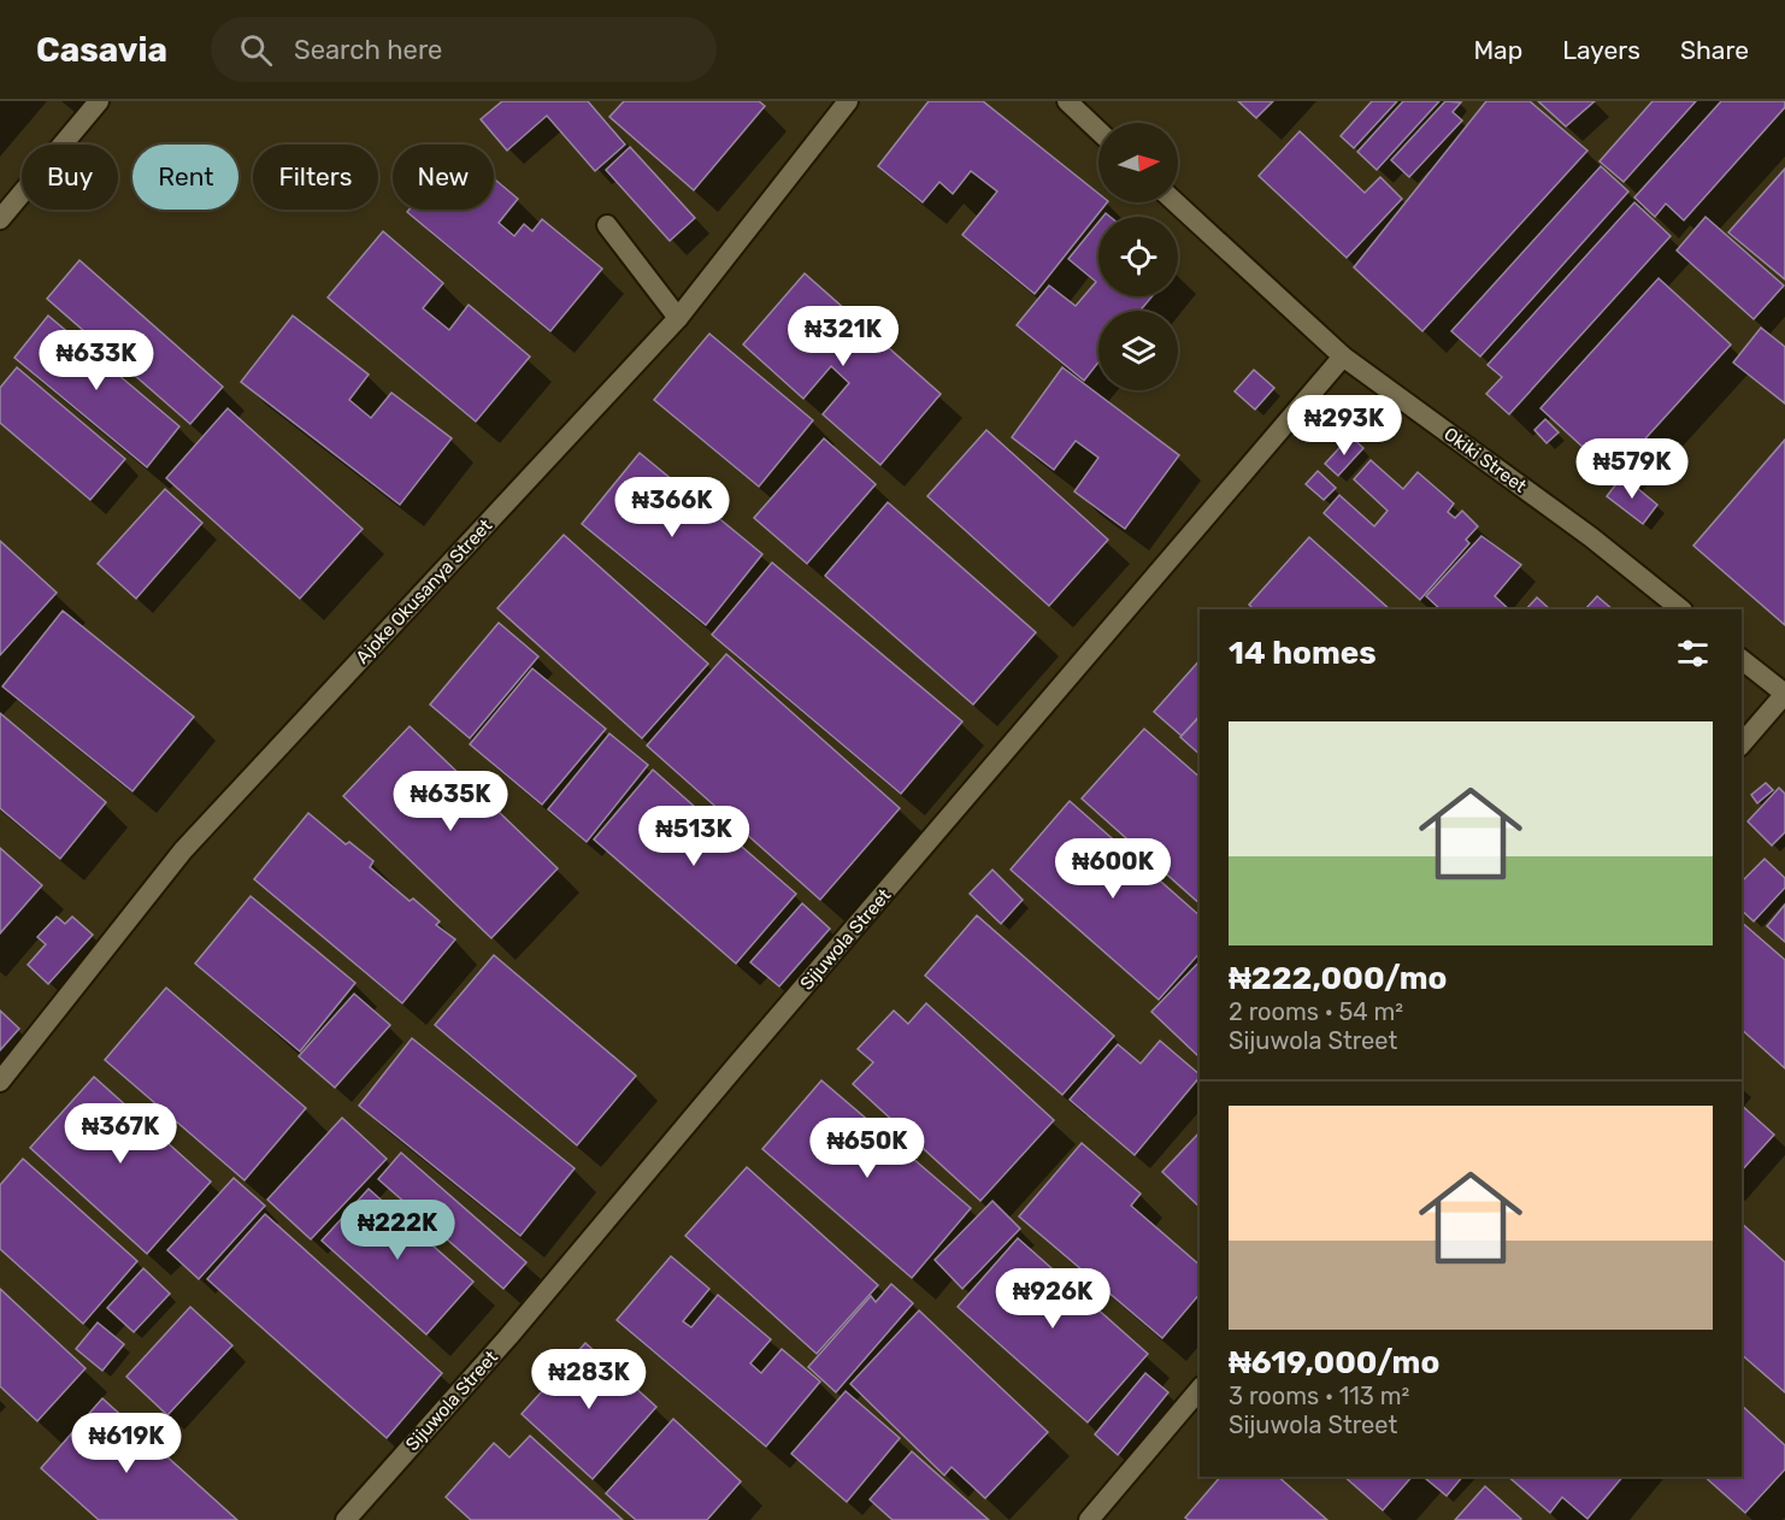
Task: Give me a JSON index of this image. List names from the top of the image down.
{
  "streets": {
    "street": ["Okiki Street", "Ajoke Okusanya Street", "Sijuwola Street"]
  },
  "crossings": [
    ["Okiki Street", "Sijuwola Street"]
  ],
  "north": "right",
  "page": {
    "header": "Casavia",
    "search": "Search here",
    "nav": ["Map", "Layers", "Share"],
    "chip": [
      "Buy",
      "Rent",
      "Filters",
      "New"
    ],
    "price": [
      "₦321K",
      "₦633K",
      "₦293K",
      "₦579K",
      "₦366K",
      "₦635K",
      "₦513K",
      "₦600K",
      "₦367K",
      "₦650K",
      "₦222K",
      "₦926K",
      "₦283K",
      "₦619K"
    ],
    "heading": "14 homes",
    "list": [
      {
        "name": "₦222,000/mo",
        "note": "2 rooms · 54 m² · Sijuwola Street"
      },
      {
        "name": "₦619,000/mo",
        "note": "3 rooms · 113 m² · Sijuwola Street"
      }
    ]
  }
}
